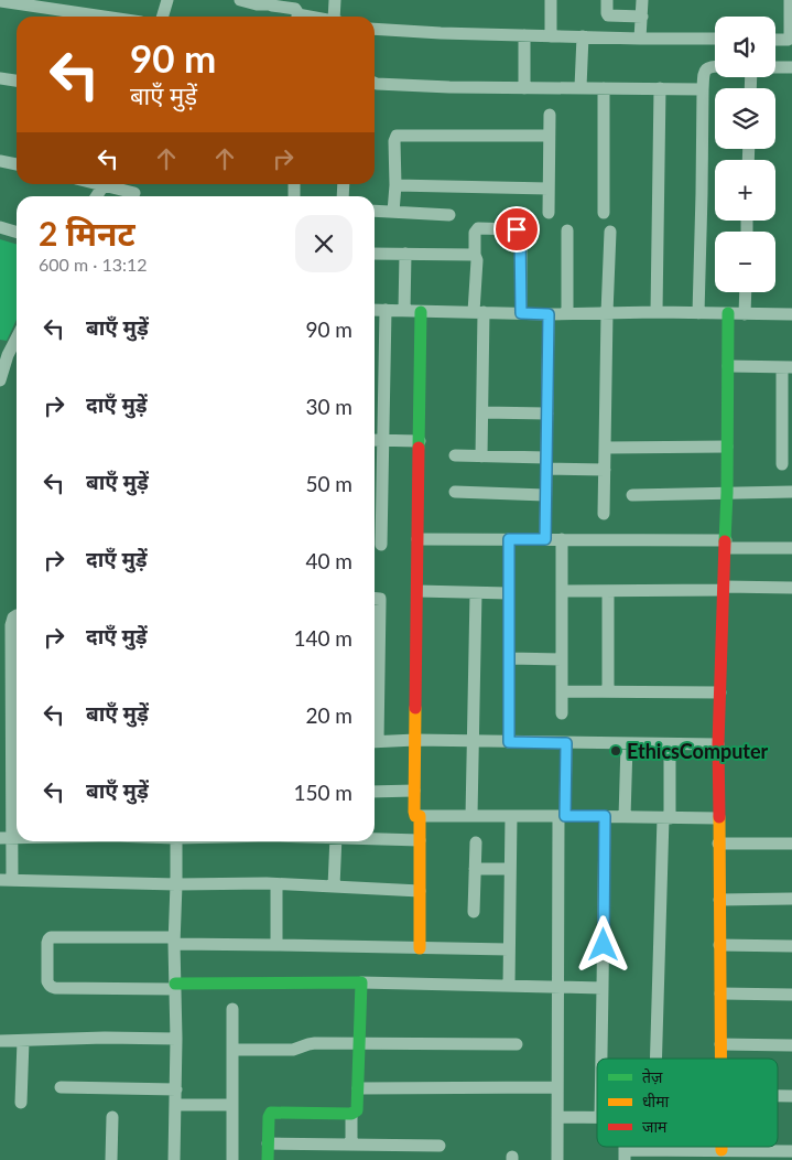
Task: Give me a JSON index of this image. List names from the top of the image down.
{
  "places": ["EthicsComputer"],
  "legend": ["तेज़", "धीमा", "जाम"],
  "page": {
    "map_buttons": ["+", "−"],
    "turn": ["90 m", "बाएँ मुड़ें"],
    "heading": ["2 मिनट", "600 m · 13:12"],
    "list": [
      {
        "name": "बाएँ मुड़ें",
        "value": "90 m"
      },
      {
        "name": "दाएँ मुड़ें",
        "value": "30 m"
      },
      {
        "name": "बाएँ मुड़ें",
        "value": "50 m"
      },
      {
        "name": "दाएँ मुड़ें",
        "value": "40 m"
      },
      {
        "name": "दाएँ मुड़ें",
        "value": "140 m"
      },
      {
        "name": "बाएँ मुड़ें",
        "value": "20 m"
      },
      {
        "name": "बाएँ मुड़ें",
        "value": "150 m"
      }
    ]
  }
}
